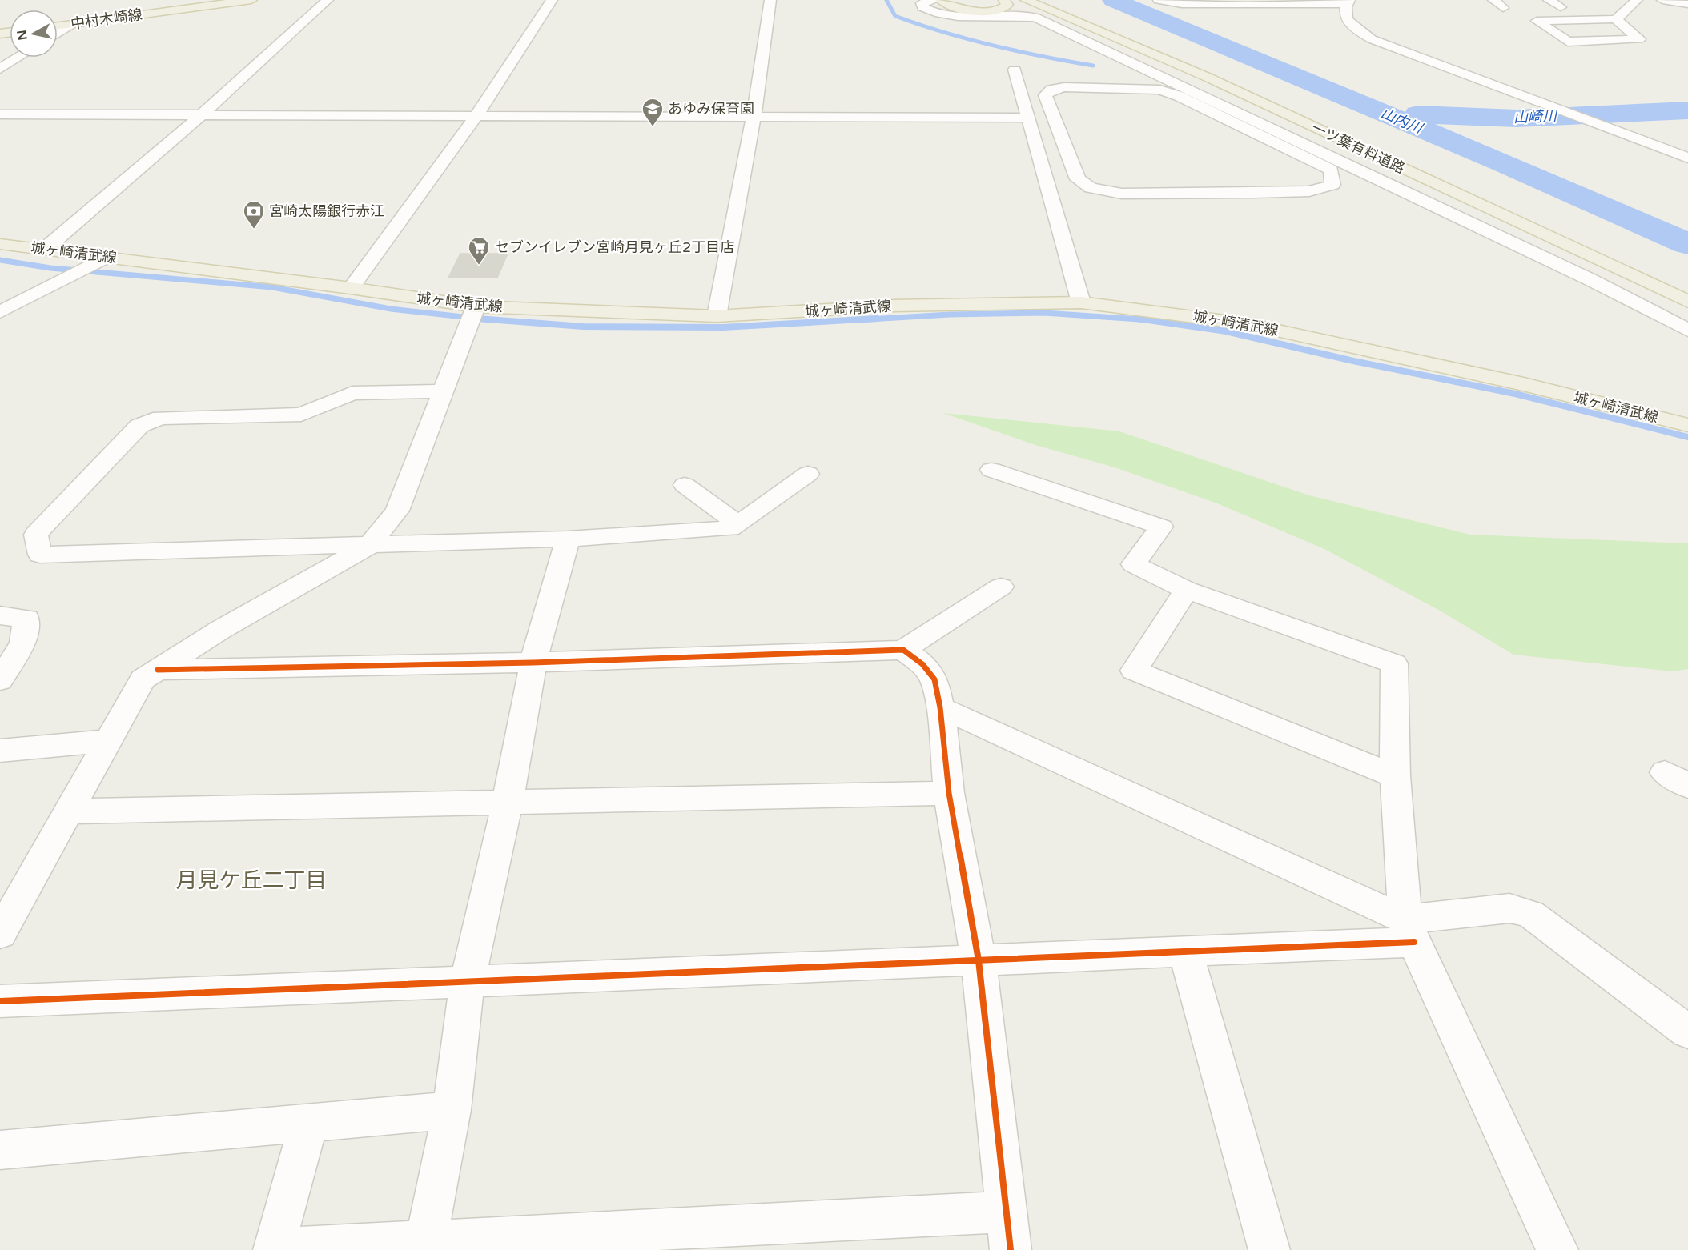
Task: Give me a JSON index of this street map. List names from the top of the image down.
{
  "streets": {
    "main road": ["中村木崎線", "一ツ葉有料道路", "城ヶ崎清武線"]
  },
  "districts": ["月見ケ丘二丁目"],
  "water": ["山崎川", "山内川"],
  "places": {
    "school or university": ["あゆみ保育園"],
    "bank": ["宮崎太陽銀行赤江"],
    "supermarket": ["セブンイレブン宮崎月見ヶ丘2丁目店"]
  },
  "north": "left"
}
